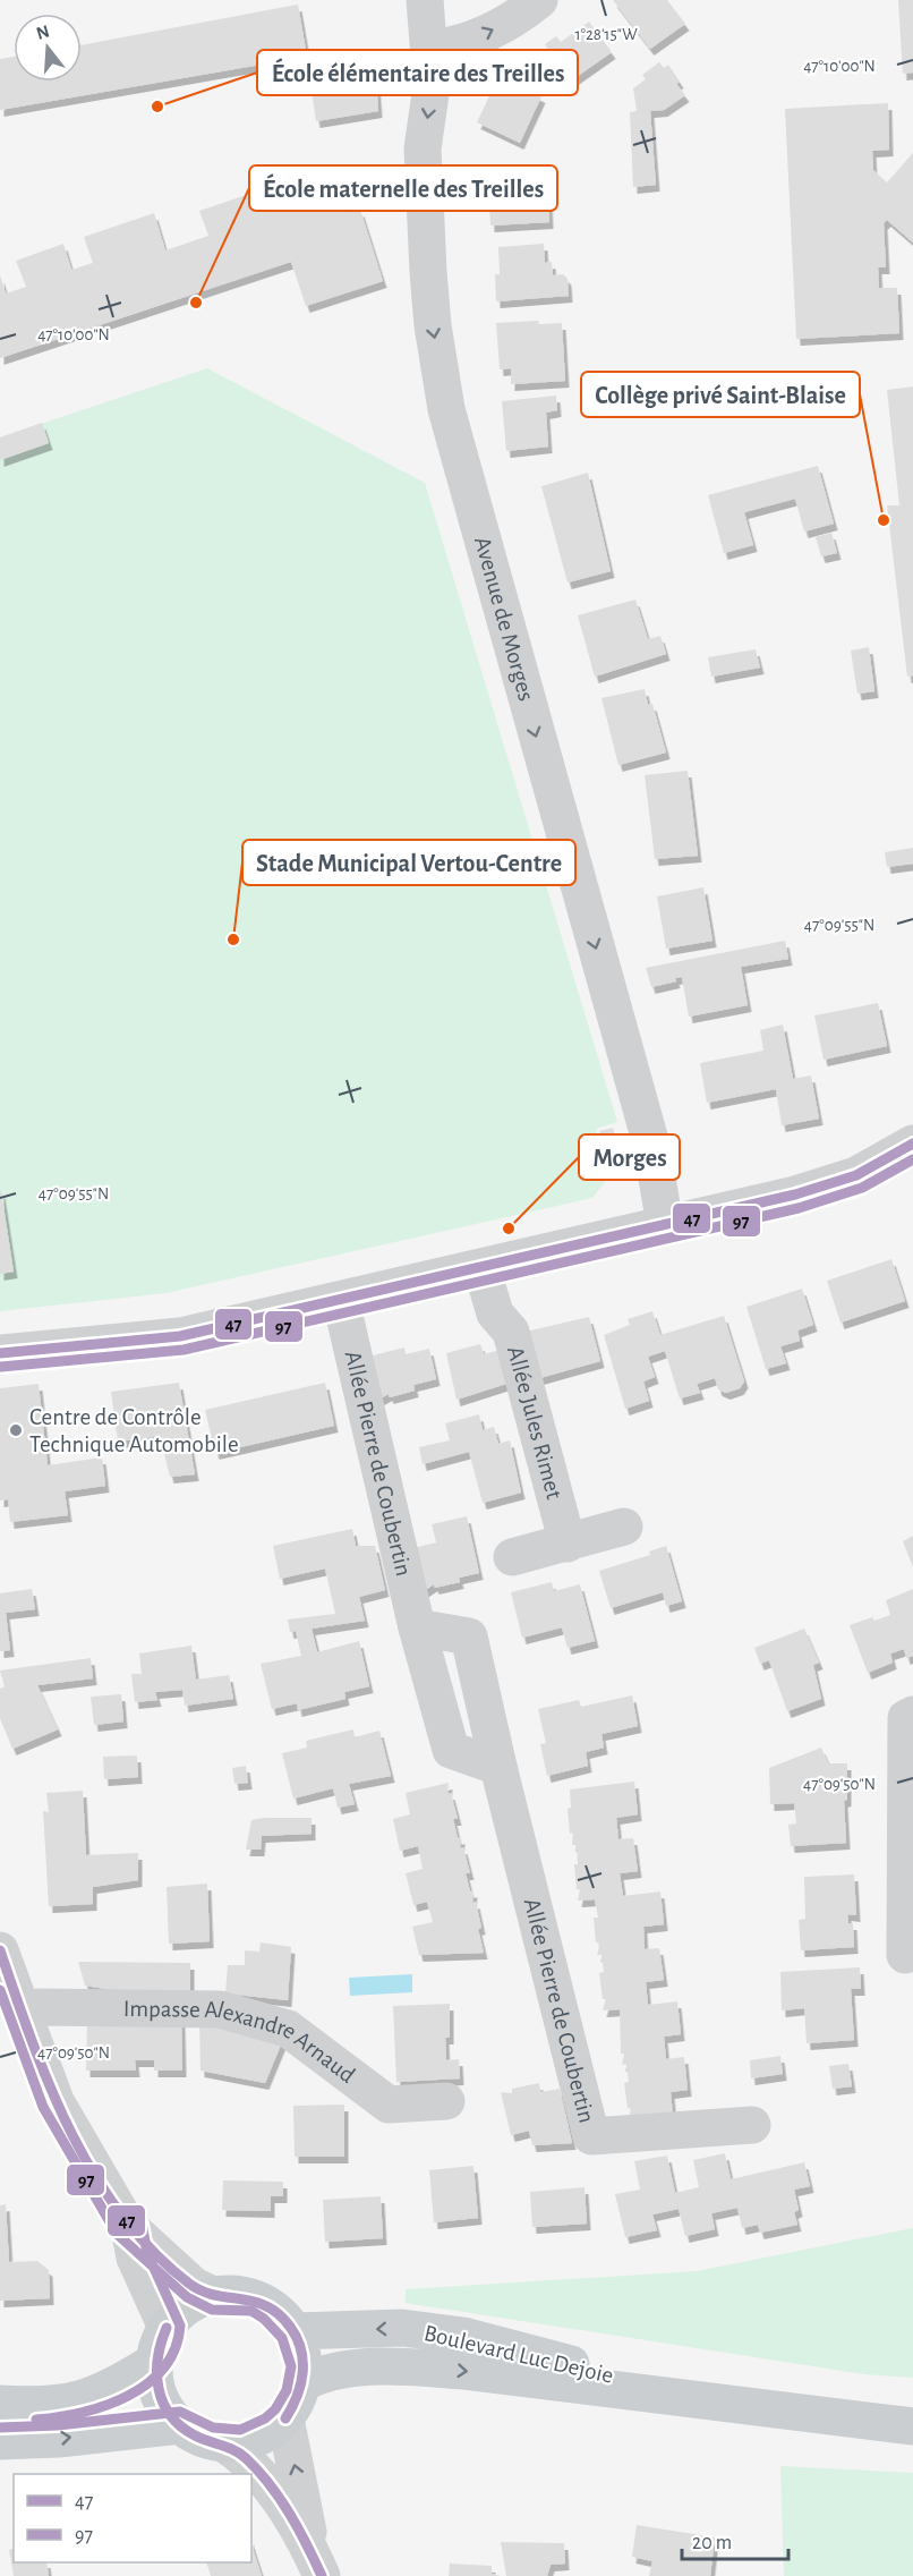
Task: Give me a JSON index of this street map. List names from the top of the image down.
{
  "streets": {
    "main road": ["Boulevard Luc Dejoie"],
    "street": [
      "Avenue de Morges",
      "Allée Jules Rimet",
      "Allée Pierre de Coubertin",
      "Impasse Alexandre Arnaud"
    ]
  },
  "one_way": ["Avenue de Morges"],
  "places": [
    "École élémentaire des Treilles",
    "École maternelle des Treilles",
    "Collège privé Saint-Blaise",
    "Stade Municipal Vertou-Centre",
    "Morges",
    "Centre de Contrôle Technique Automobile"
  ],
  "lines": ["transit line 47", "transit line 97"],
  "legend": ["47", "97"],
  "scale_bar": "20 m",
  "north": "top",
  "coordinates": [
    "1°28'15\"W",
    "47°10'00\"N",
    "47°09'55\"N",
    "47°09'50\"N"
  ]
}
